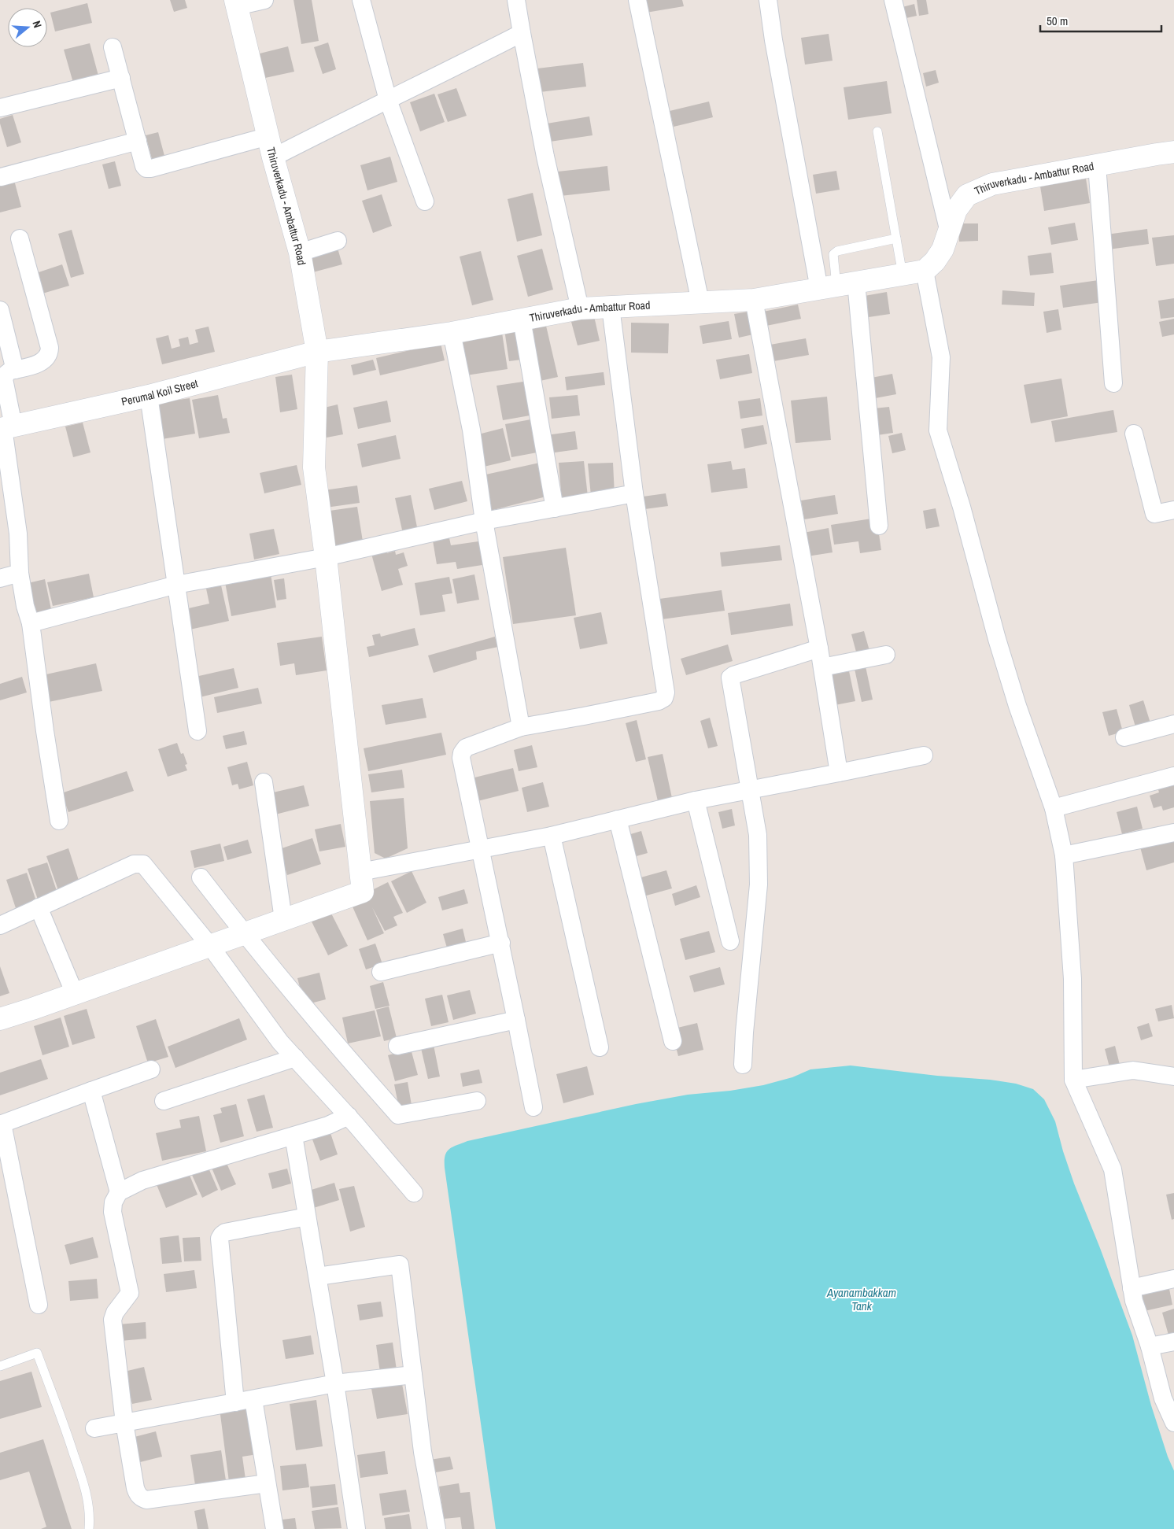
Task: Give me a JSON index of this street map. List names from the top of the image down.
{
  "streets": {
    "main road": ["Thiruverkadu - Ambattur Road", "Perumal Koil Street"]
  },
  "crossings": [
    ["Thiruverkadu - Ambattur Road", "Perumal Koil Street"]
  ],
  "water": ["Ayanambakkam Tank"],
  "scale_bar": "50 m",
  "north": "right"
}
